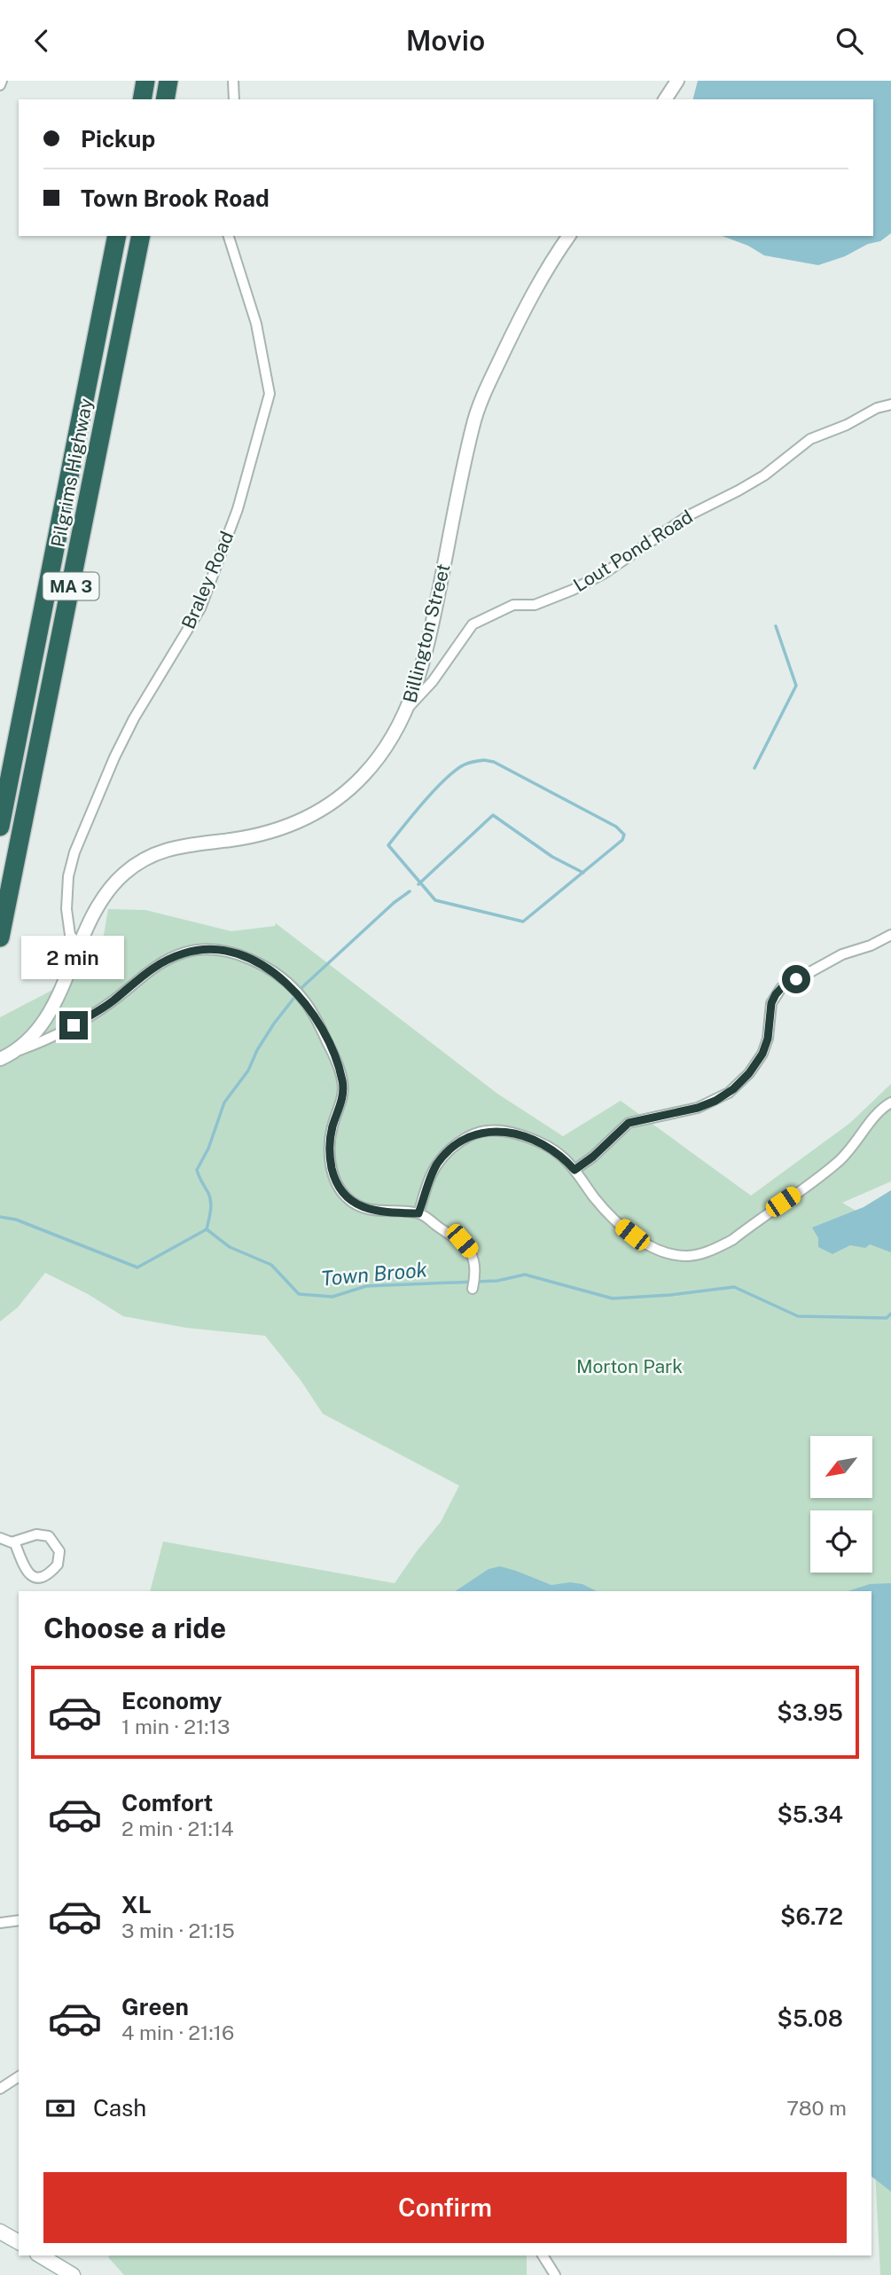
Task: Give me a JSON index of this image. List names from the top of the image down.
{
  "streets": {
    "highway": ["Pilgrims Highway", "MA 3"],
    "street": ["Lout Pond Road", "Braley Road", "Billington Street"]
  },
  "crossings": [
    ["Lout Pond Road", "Billington Street"],
    ["Braley Road", "Billington Street"]
  ],
  "water": ["Town Brook"],
  "parks": ["Morton Park"],
  "north": "bottom left",
  "page": {
    "header": "Movio",
    "banner": ["Pickup", "Town Brook Road"],
    "bubble": "2 min",
    "heading": "Choose a ride",
    "list": [
      {
        "name": "Economy",
        "note": "1 min · 21:13",
        "value": "$3.95"
      },
      {
        "name": "Comfort",
        "note": "2 min · 21:14",
        "value": "$5.34"
      },
      {
        "name": "XL",
        "note": "3 min · 21:15",
        "value": "$6.72"
      },
      {
        "name": "Green",
        "note": "4 min · 21:16",
        "value": "$5.08"
      }
    ],
    "pay": ["Cash", "780 m"],
    "buttons": "Confirm"
  }
}
